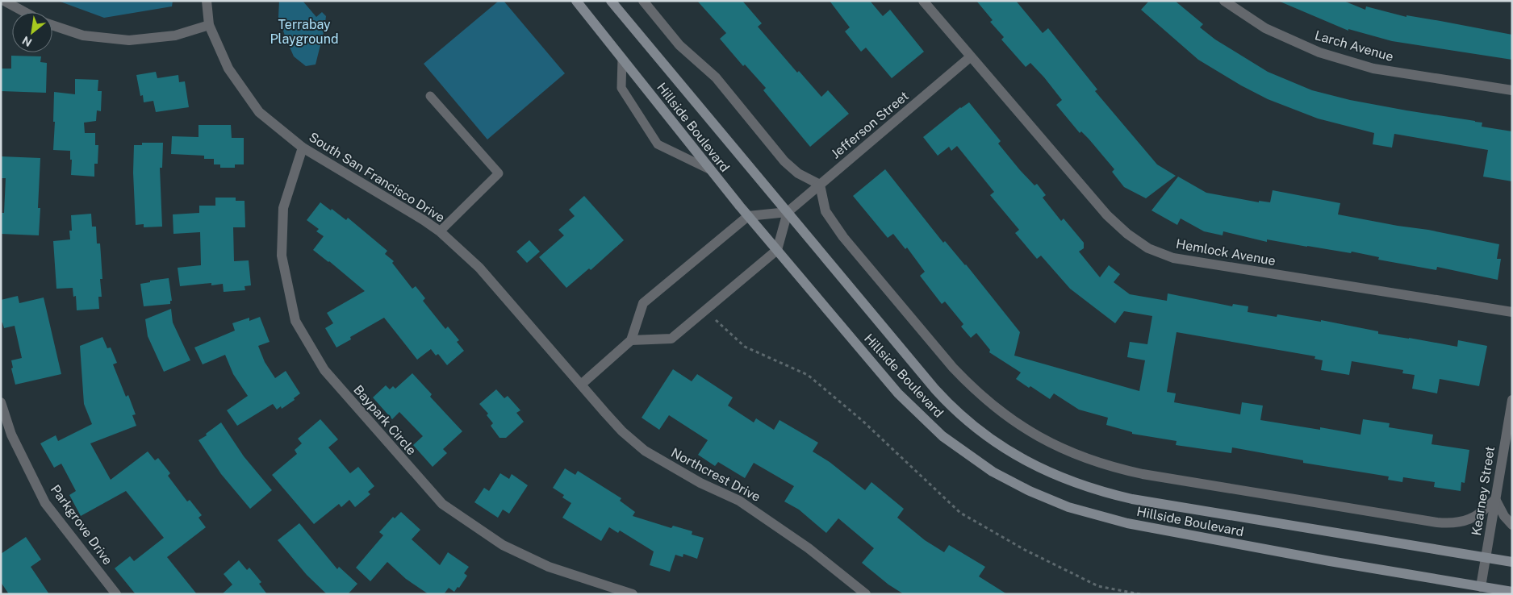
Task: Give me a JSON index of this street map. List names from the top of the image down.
{
  "streets": {
    "main road": ["Hillside Boulevard"],
    "street": [
      "Larch Avenue",
      "Jefferson Street",
      "South San Francisco Drive",
      "Hemlock Avenue",
      "Baypark Circle",
      "Northcrest Drive",
      "Kearney Street",
      "Parkgrove Drive"
    ]
  },
  "crossings": [
    ["Jefferson Street", "Hillside Boulevard"],
    ["Jefferson Street", "Hemlock Avenue"],
    ["Hillside Boulevard", "Kearney Street"],
    ["South San Francisco Drive", "Baypark Circle"],
    ["South San Francisco Drive", "Northcrest Drive"]
  ],
  "parks": ["Terrabay Playground"],
  "north": "bottom left"
}
